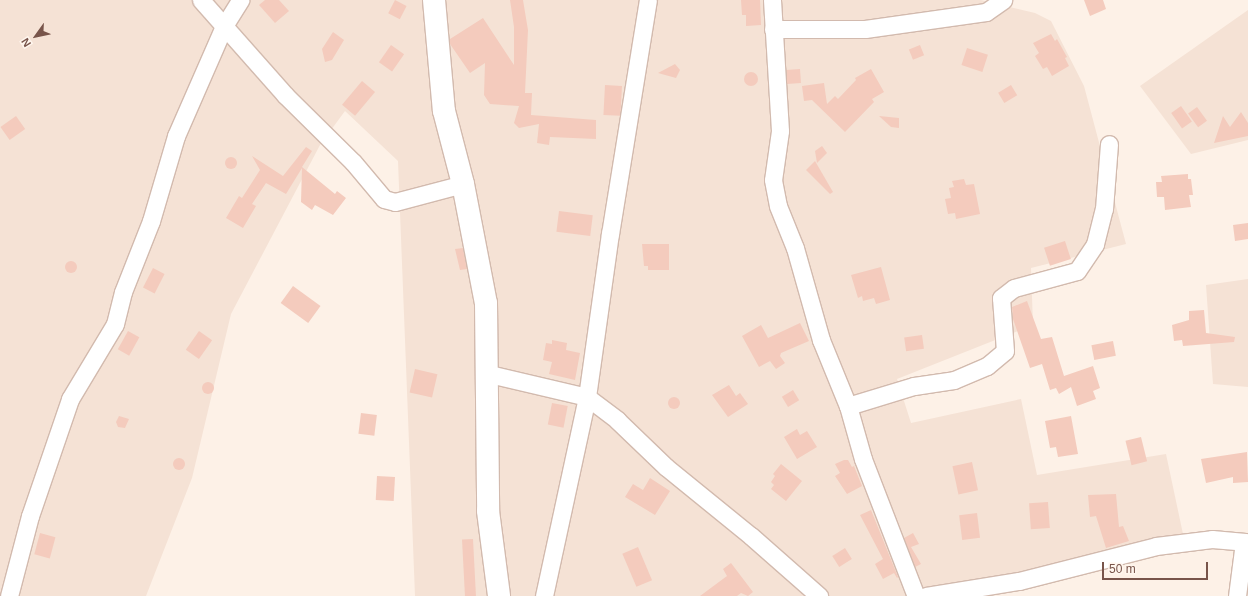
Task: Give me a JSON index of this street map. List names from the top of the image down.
{
  "scale_bar": "50 m",
  "north": "bottom left"
}
